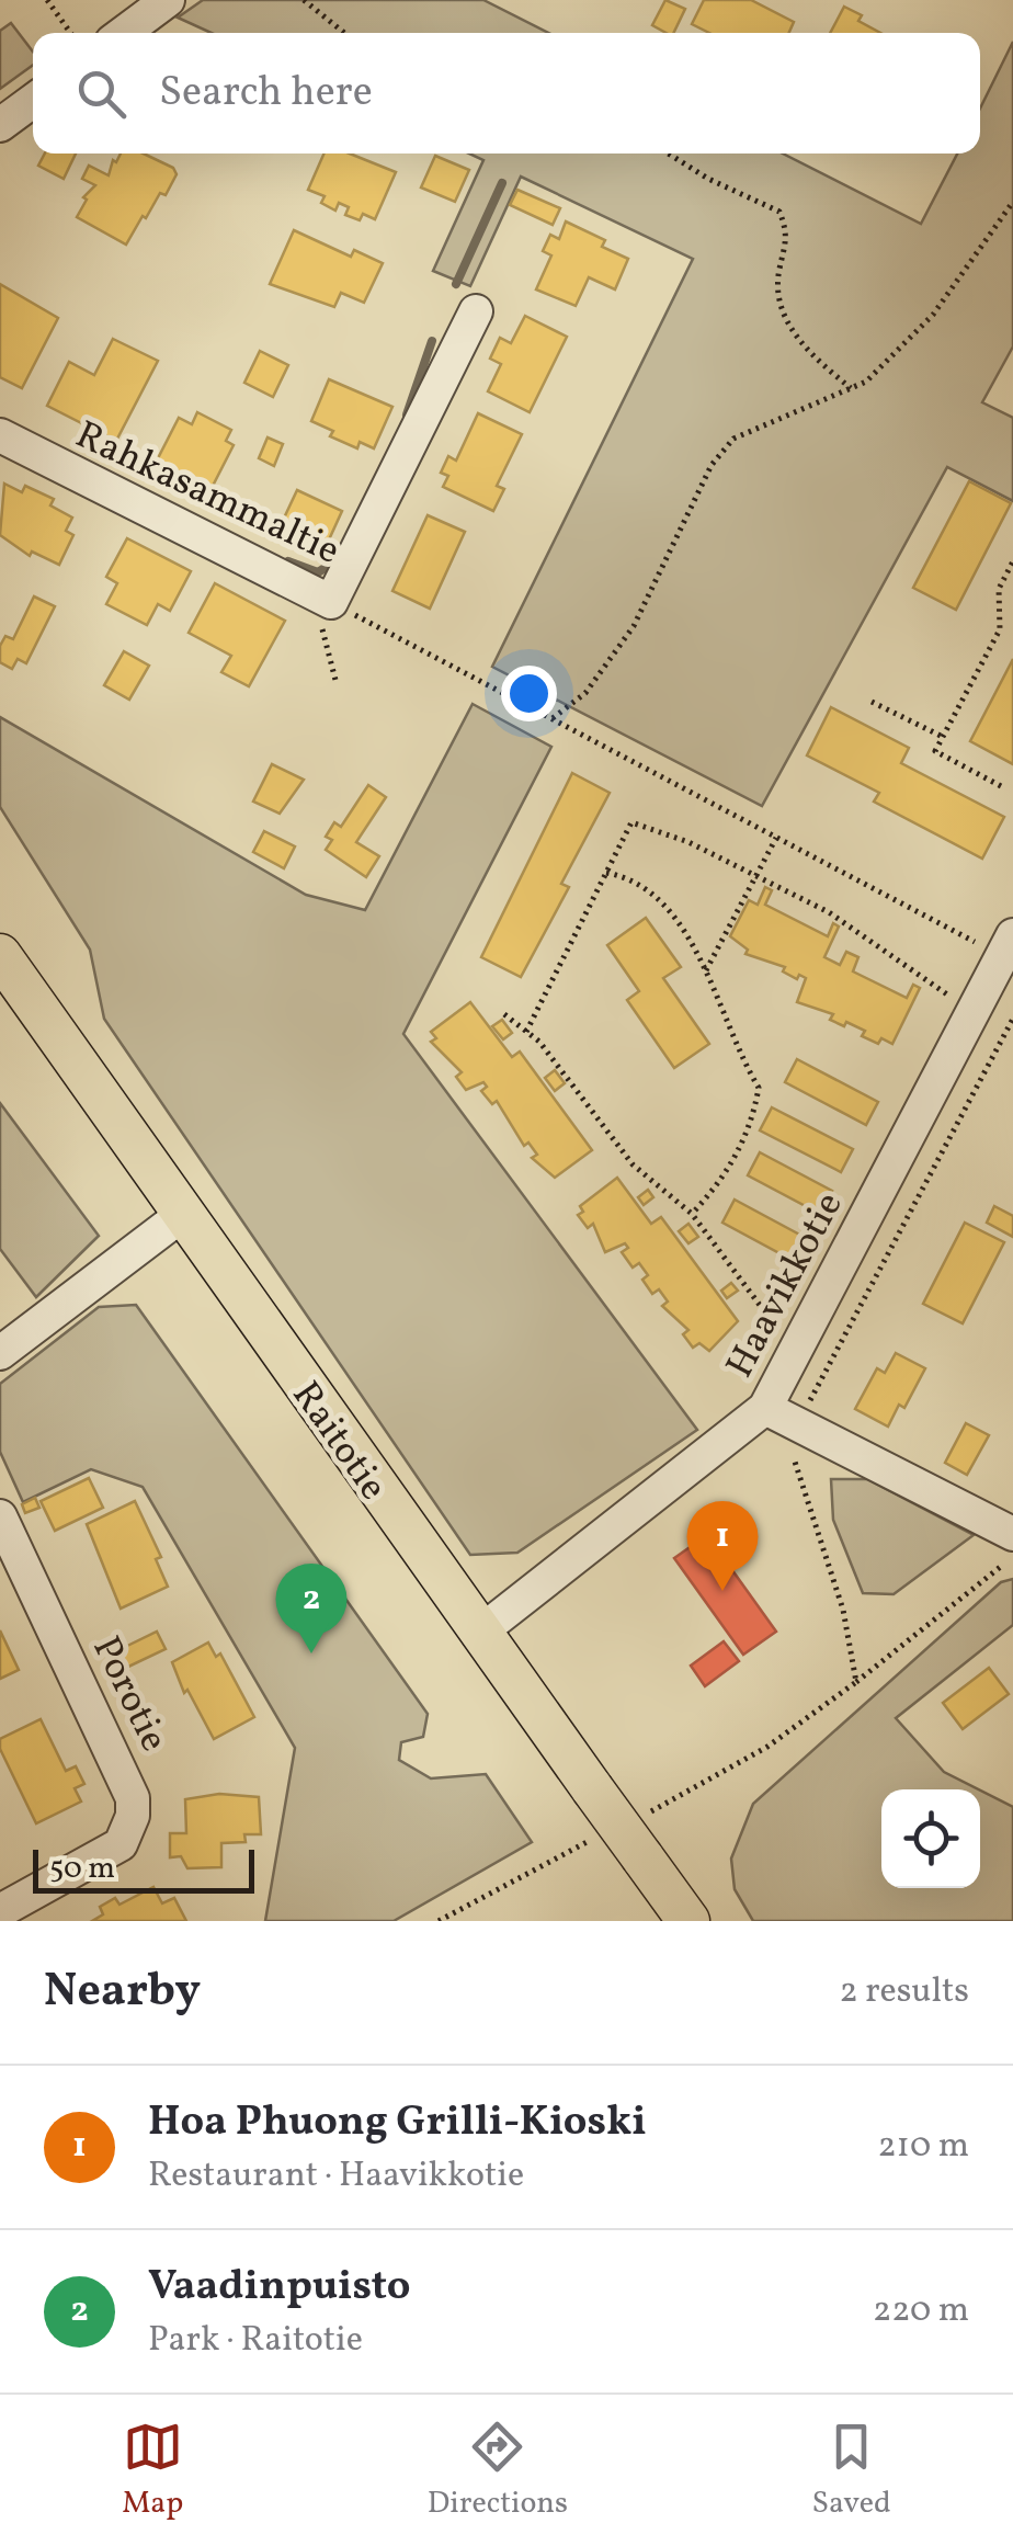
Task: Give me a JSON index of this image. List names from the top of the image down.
{
  "streets": {
    "main road": ["Raitotie"],
    "street": ["Rahkasammaltie", "Haavikkotie", "Porotie"]
  },
  "crossings": [
    ["Haavikkotie", "Raitotie"]
  ],
  "scale_bar": "50 m",
  "page": {
    "search": "Search here",
    "pins": ["1", "2"],
    "scale": "50 m",
    "heading": ["Nearby", "2 results"],
    "list": [
      {
        "mark": "1",
        "name": "Hoa Phuong Grilli-Kioski",
        "note": "Restaurant · Haavikkotie",
        "value": "210 m"
      },
      {
        "mark": "2",
        "name": "Vaadinpuisto",
        "note": "Park · Raitotie",
        "value": "220 m"
      }
    ],
    "nav": ["Map", "Directions", "Saved"]
  }
}
